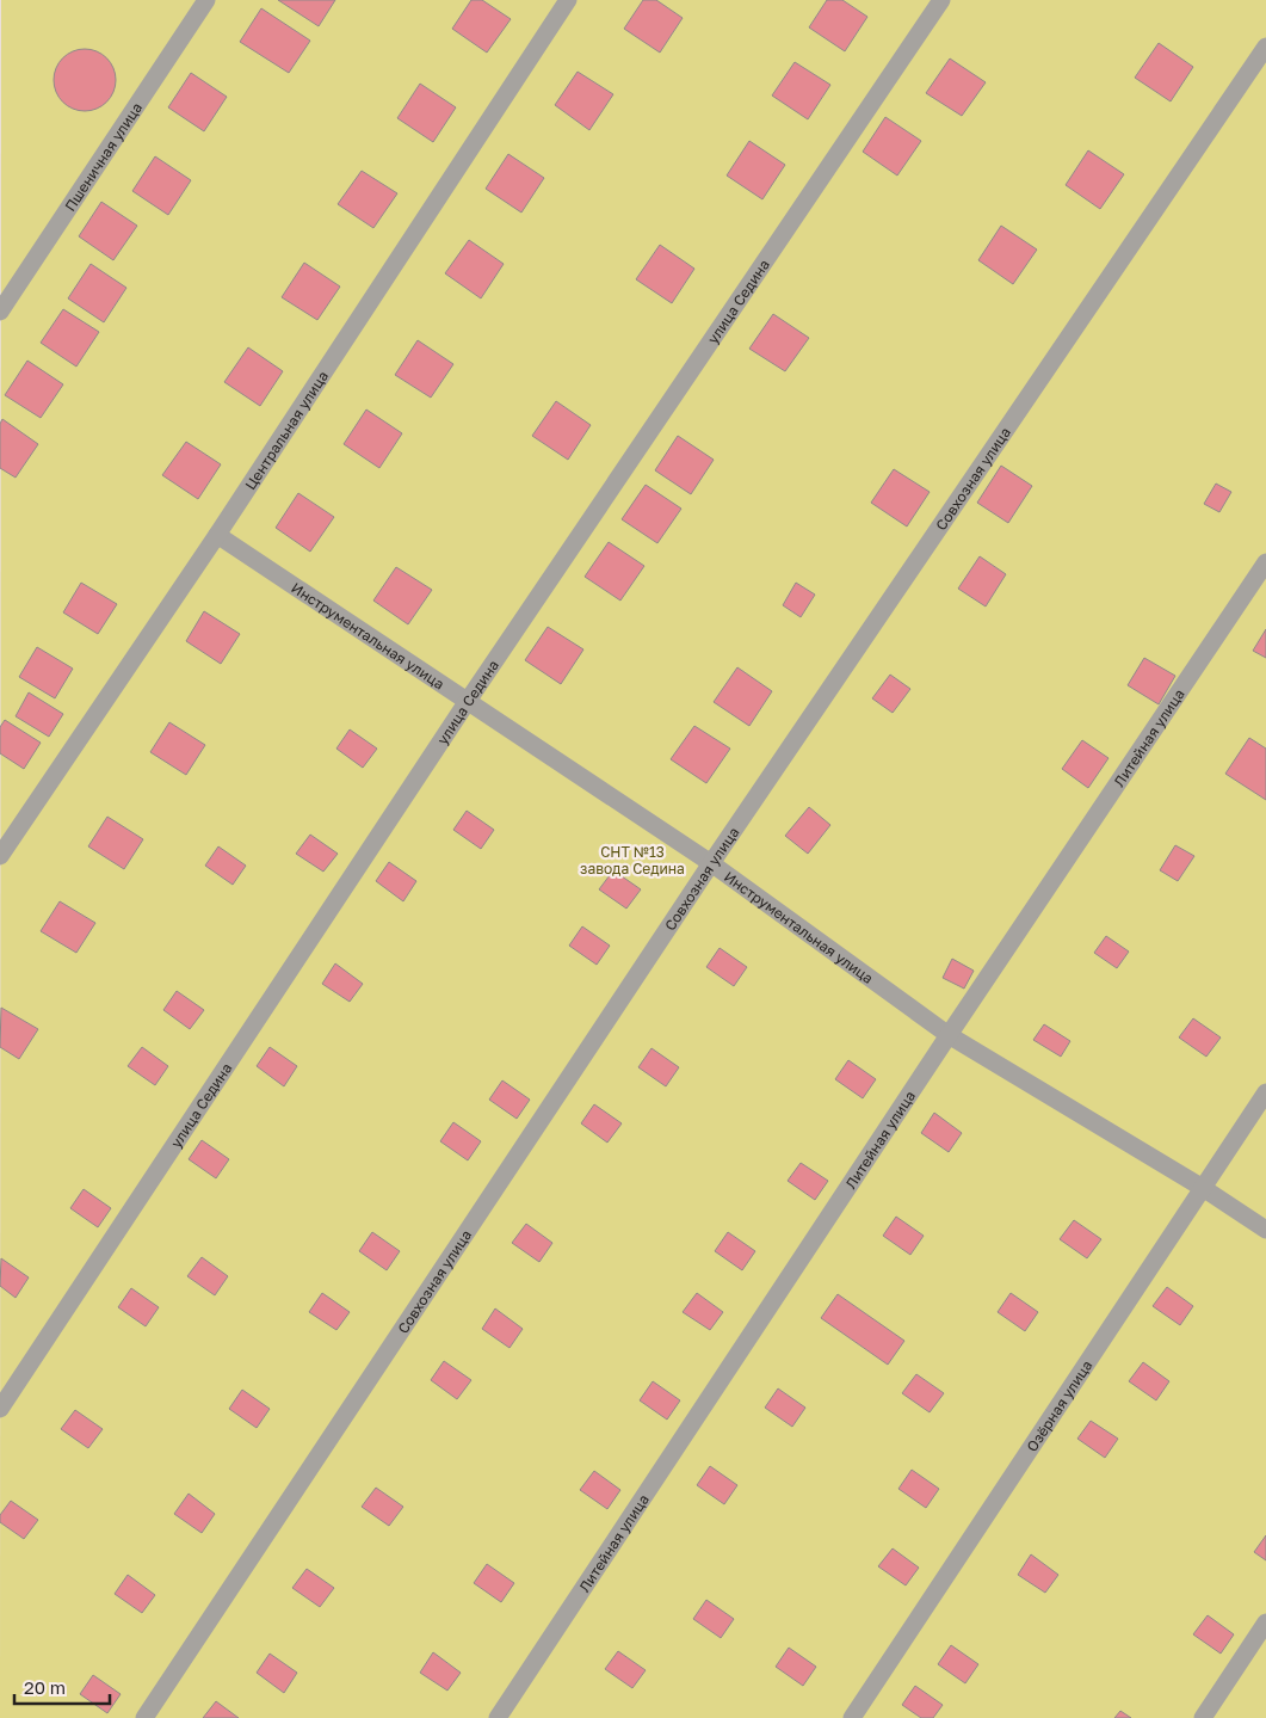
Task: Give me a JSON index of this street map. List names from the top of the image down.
{
  "streets": {
    "street": [
      "Пшеничная улица",
      "улица Седина",
      "Центральная улица",
      "Совхозная улица",
      "Инструментальная улица",
      "Литейная улица",
      "Озёрная улица"
    ]
  },
  "crossings": [
    ["улица Седина", "Инструментальная улица"],
    ["Центральная улица", "Инструментальная улица"],
    ["Совхозная улица", "Инструментальная улица"],
    ["Инструментальная улица", "Литейная улица"],
    ["Инструментальная улица", "Озёрная улица"]
  ],
  "parks": ["СНТ №13 завода Седина"],
  "scale_bar": "20 m"
}
